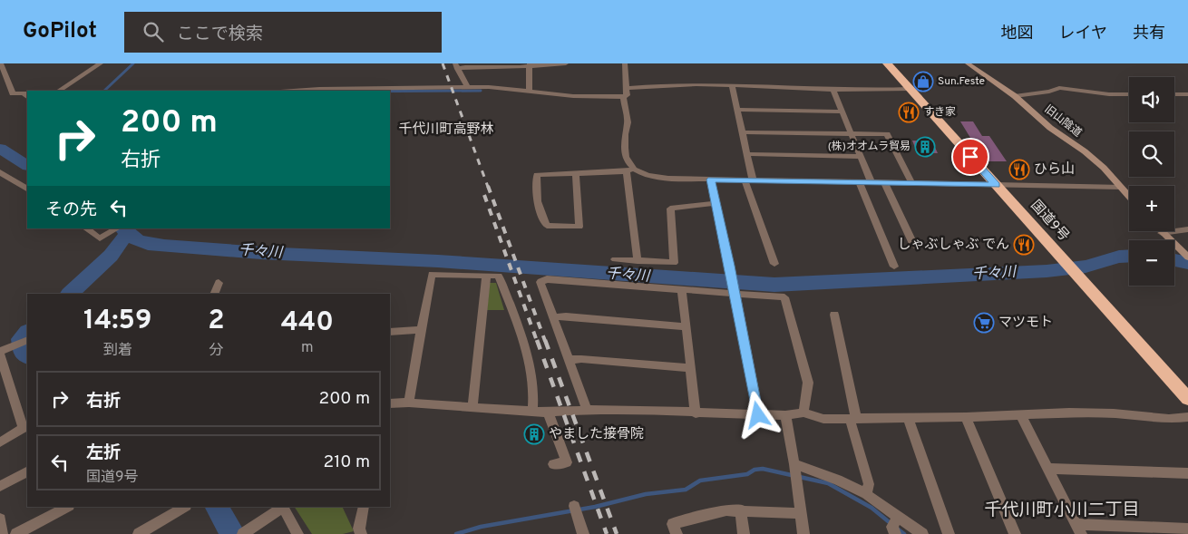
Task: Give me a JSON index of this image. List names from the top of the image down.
{
  "streets": {
    "highway": ["国道9号"],
    "street": ["旧山陰道"]
  },
  "districts": ["千代川町高野林", "千代川町小川二丁目"],
  "water": ["千々川"],
  "places": {
    "shop": ["Sun.Feste"],
    "restaurant": ["すき家", "ひら山", "しゃぶしゃぶ でん"],
    "building": ["(株)オオムラ貿易", "やました接骨院"],
    "supermarket": ["マツモト"]
  },
  "page": {
    "header": "GoPilot",
    "search": "ここで検索",
    "nav": ["地図", "レイヤ", "共有"],
    "map_buttons": ["+", "−"],
    "turn": ["200 m", "右折"],
    "then": "その先",
    "eta": [
      "14:59",
      "到着",
      "2",
      "分",
      "440",
      "m"
    ],
    "list": [
      {
        "name": "右折",
        "value": "200 m"
      },
      {
        "name": "左折",
        "note": "国道9号",
        "value": "210 m"
      }
    ]
  }
}
